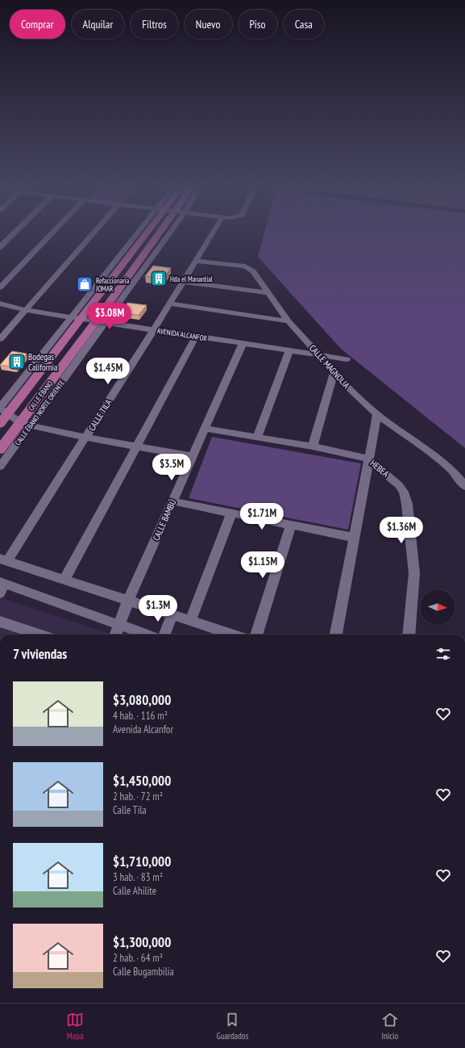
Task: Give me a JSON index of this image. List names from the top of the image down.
{
  "streets": {
    "main road": ["CALLE ÉBANO"],
    "street": [
      "AVENIDA ALCANFOR",
      "CALLE MAGNOLIA",
      "CALLE ÉBANO NORTE ORIENTE",
      "CALLE TILA",
      "HEBEA",
      "CALLE BAMBÚ"
    ]
  },
  "crossings": [
    ["AVENIDA ALCANFOR", "CALLE MAGNOLIA"],
    ["AVENIDA ALCANFOR", "CALLE ÉBANO"],
    ["AVENIDA ALCANFOR", "CALLE ÉBANO NORTE ORIENTE"],
    ["AVENIDA ALCANFOR", "CALLE TILA"],
    ["AVENIDA ALCANFOR", "CALLE BAMBÚ"],
    ["CALLE MAGNOLIA", "CALLE TILA"],
    ["CALLE ÉBANO", "CALLE ÉBANO NORTE ORIENTE"],
    ["HEBEA", "CALLE BAMBÚ"]
  ],
  "places": {
    "building": ["Hda el Manantial", "Bodegas California"],
    "shop": ["Refaccionaria JOMAR"]
  },
  "north": "right",
  "page": {
    "chip": [
      "Comprar",
      "Alquilar",
      "Filtros",
      "Nuevo",
      "Piso",
      "Casa"
    ],
    "price": [
      "$3.08M",
      "$1.45M",
      "$3.5M",
      "$1.71M",
      "$1.36M",
      "$1.15M",
      "$1.3M"
    ],
    "heading": "7 viviendas",
    "list": [
      {
        "name": "$3,080,000",
        "note": "4 hab. · 116 m² · Avenida Alcanfor"
      },
      {
        "name": "$1,450,000",
        "note": "2 hab. · 72 m² · Calle Tila"
      },
      {
        "name": "$1,710,000",
        "note": "3 hab. · 83 m² · Calle Ahilite"
      },
      {
        "name": "$1,300,000",
        "note": "2 hab. · 64 m² · Calle Bugambilia"
      }
    ],
    "tabs": ["Mapa", "Guardados", "Inicio"]
  }
}
